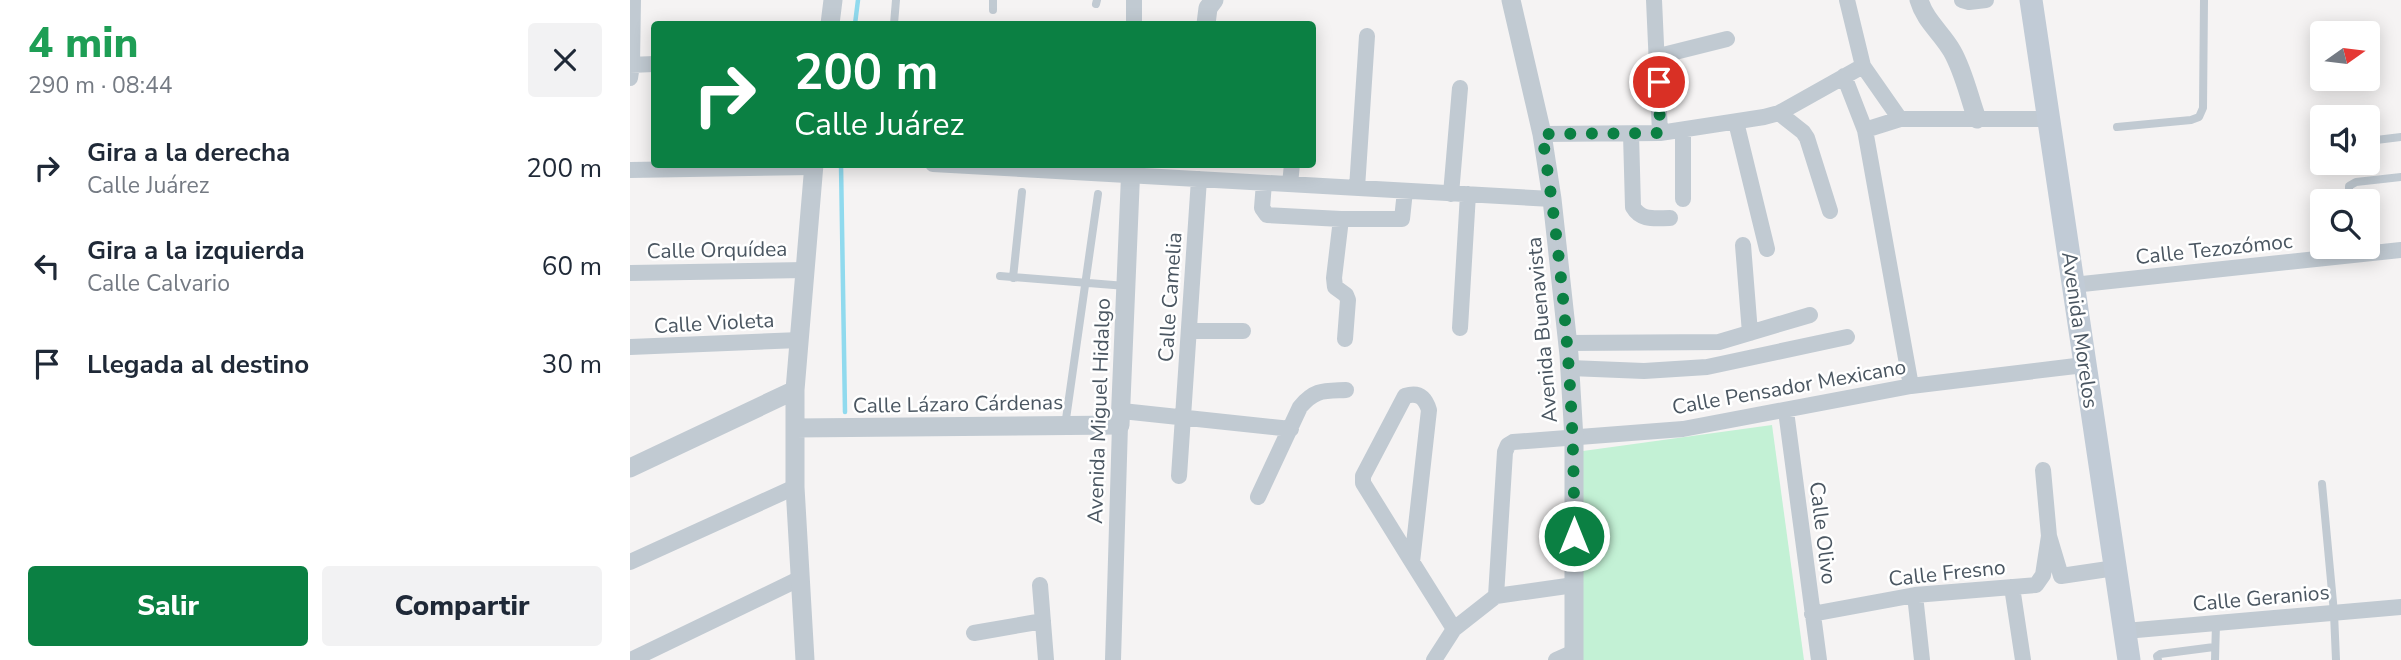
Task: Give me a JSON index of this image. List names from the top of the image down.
{
  "streets": {
    "main road": ["Avenida Morelos"],
    "street": [
      "Calle Tezozómoc",
      "Calle Orquídea",
      "Calle Camelia",
      "Calle Violeta",
      "Avenida Buenavista",
      "Calle Pensador Mexicano",
      "Calle Lázaro Cárdenas",
      "Avenida Miguel Hidalgo",
      "Calle Olivo",
      "Calle Fresno",
      "Calle Geranios"
    ]
  },
  "crossings": [
    ["Calle Tezozómoc", "Avenida Morelos"],
    ["Avenida Buenavista", "Calle Pensador Mexicano"],
    ["Avenida Morelos", "Calle Pensador Mexicano"],
    ["Avenida Morelos", "Calle Geranios"],
    ["Calle Pensador Mexicano", "Calle Olivo"],
    ["Calle Lázaro Cárdenas", "Avenida Miguel Hidalgo"],
    ["Calle Olivo", "Calle Fresno"]
  ],
  "north": "right",
  "page": {
    "heading": ["4 min", "290 m · 08:44"],
    "turn": ["200 m", "Calle Juárez"],
    "list": [
      {
        "name": "Gira a la derecha",
        "note": "Calle Juárez",
        "value": "200 m"
      },
      {
        "name": "Gira a la izquierda",
        "note": "Calle Calvario",
        "value": "60 m"
      },
      {
        "name": "Llegada al destino",
        "value": "30 m"
      }
    ],
    "buttons": ["Salir", "Compartir"]
  }
}
